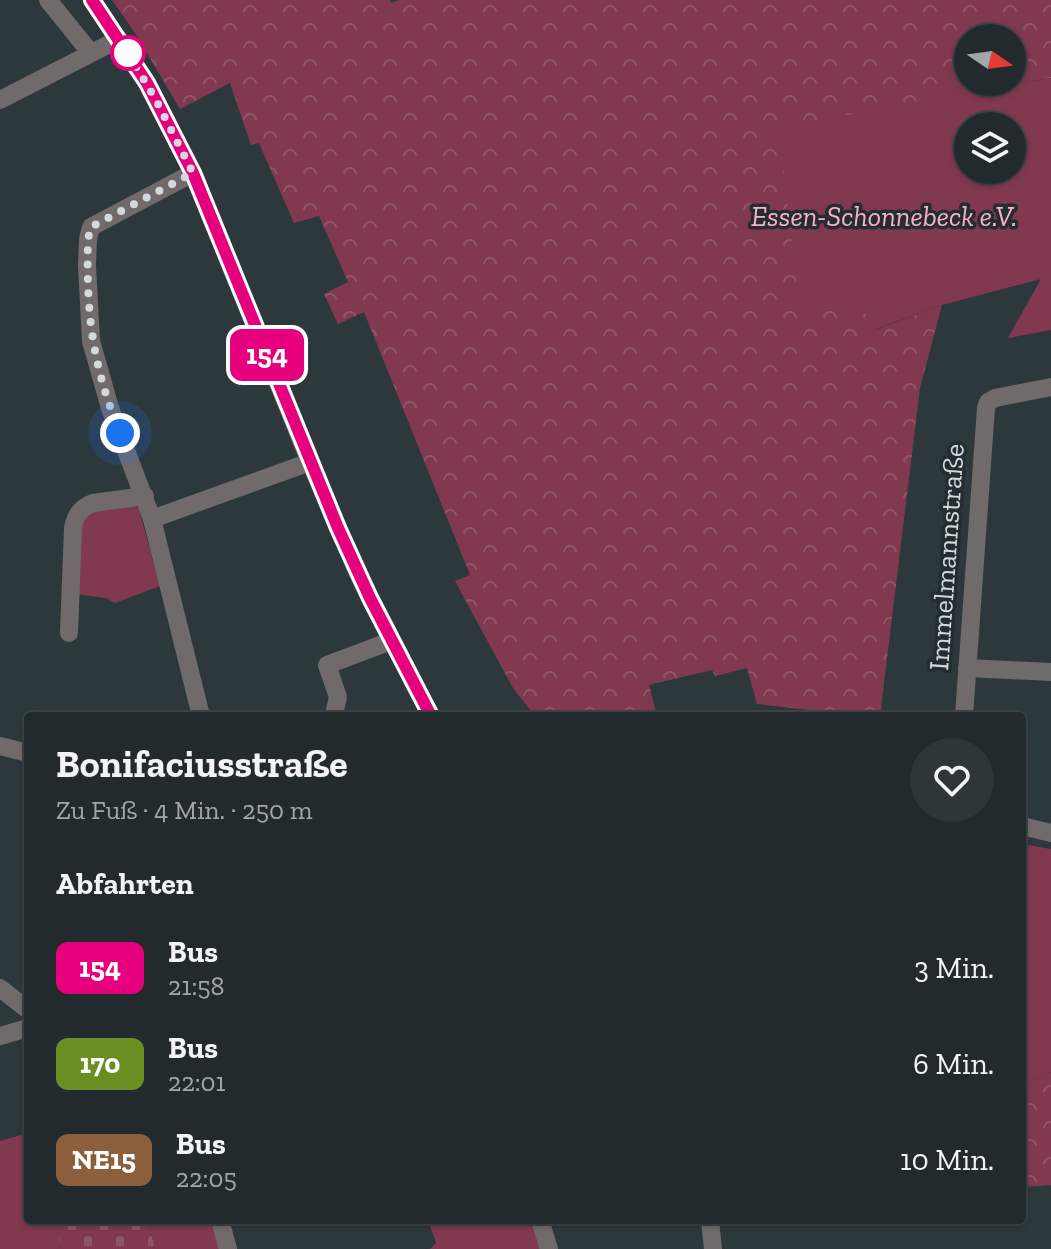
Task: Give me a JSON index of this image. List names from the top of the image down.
{
  "streets": {
    "street": ["Immelmannstraße"]
  },
  "parks": ["Essen-Schonnebeck e.V."],
  "lines": ["bus line 154"],
  "north": "right",
  "page": {
    "on_map": "154",
    "heading": [
      ["Bonifaciusstraße", "Zu Fuß · 4 Min. · 250 m"],
      "Abfahrten"
    ],
    "list": [
      {
        "mark": "154",
        "name": "Bus",
        "note": "21:58",
        "value": "3 Min."
      },
      {
        "mark": "170",
        "name": "Bus",
        "note": "22:01",
        "value": "6 Min."
      },
      {
        "mark": "NE15",
        "name": "Bus",
        "note": "22:05",
        "value": "10 Min."
      }
    ]
  }
}
